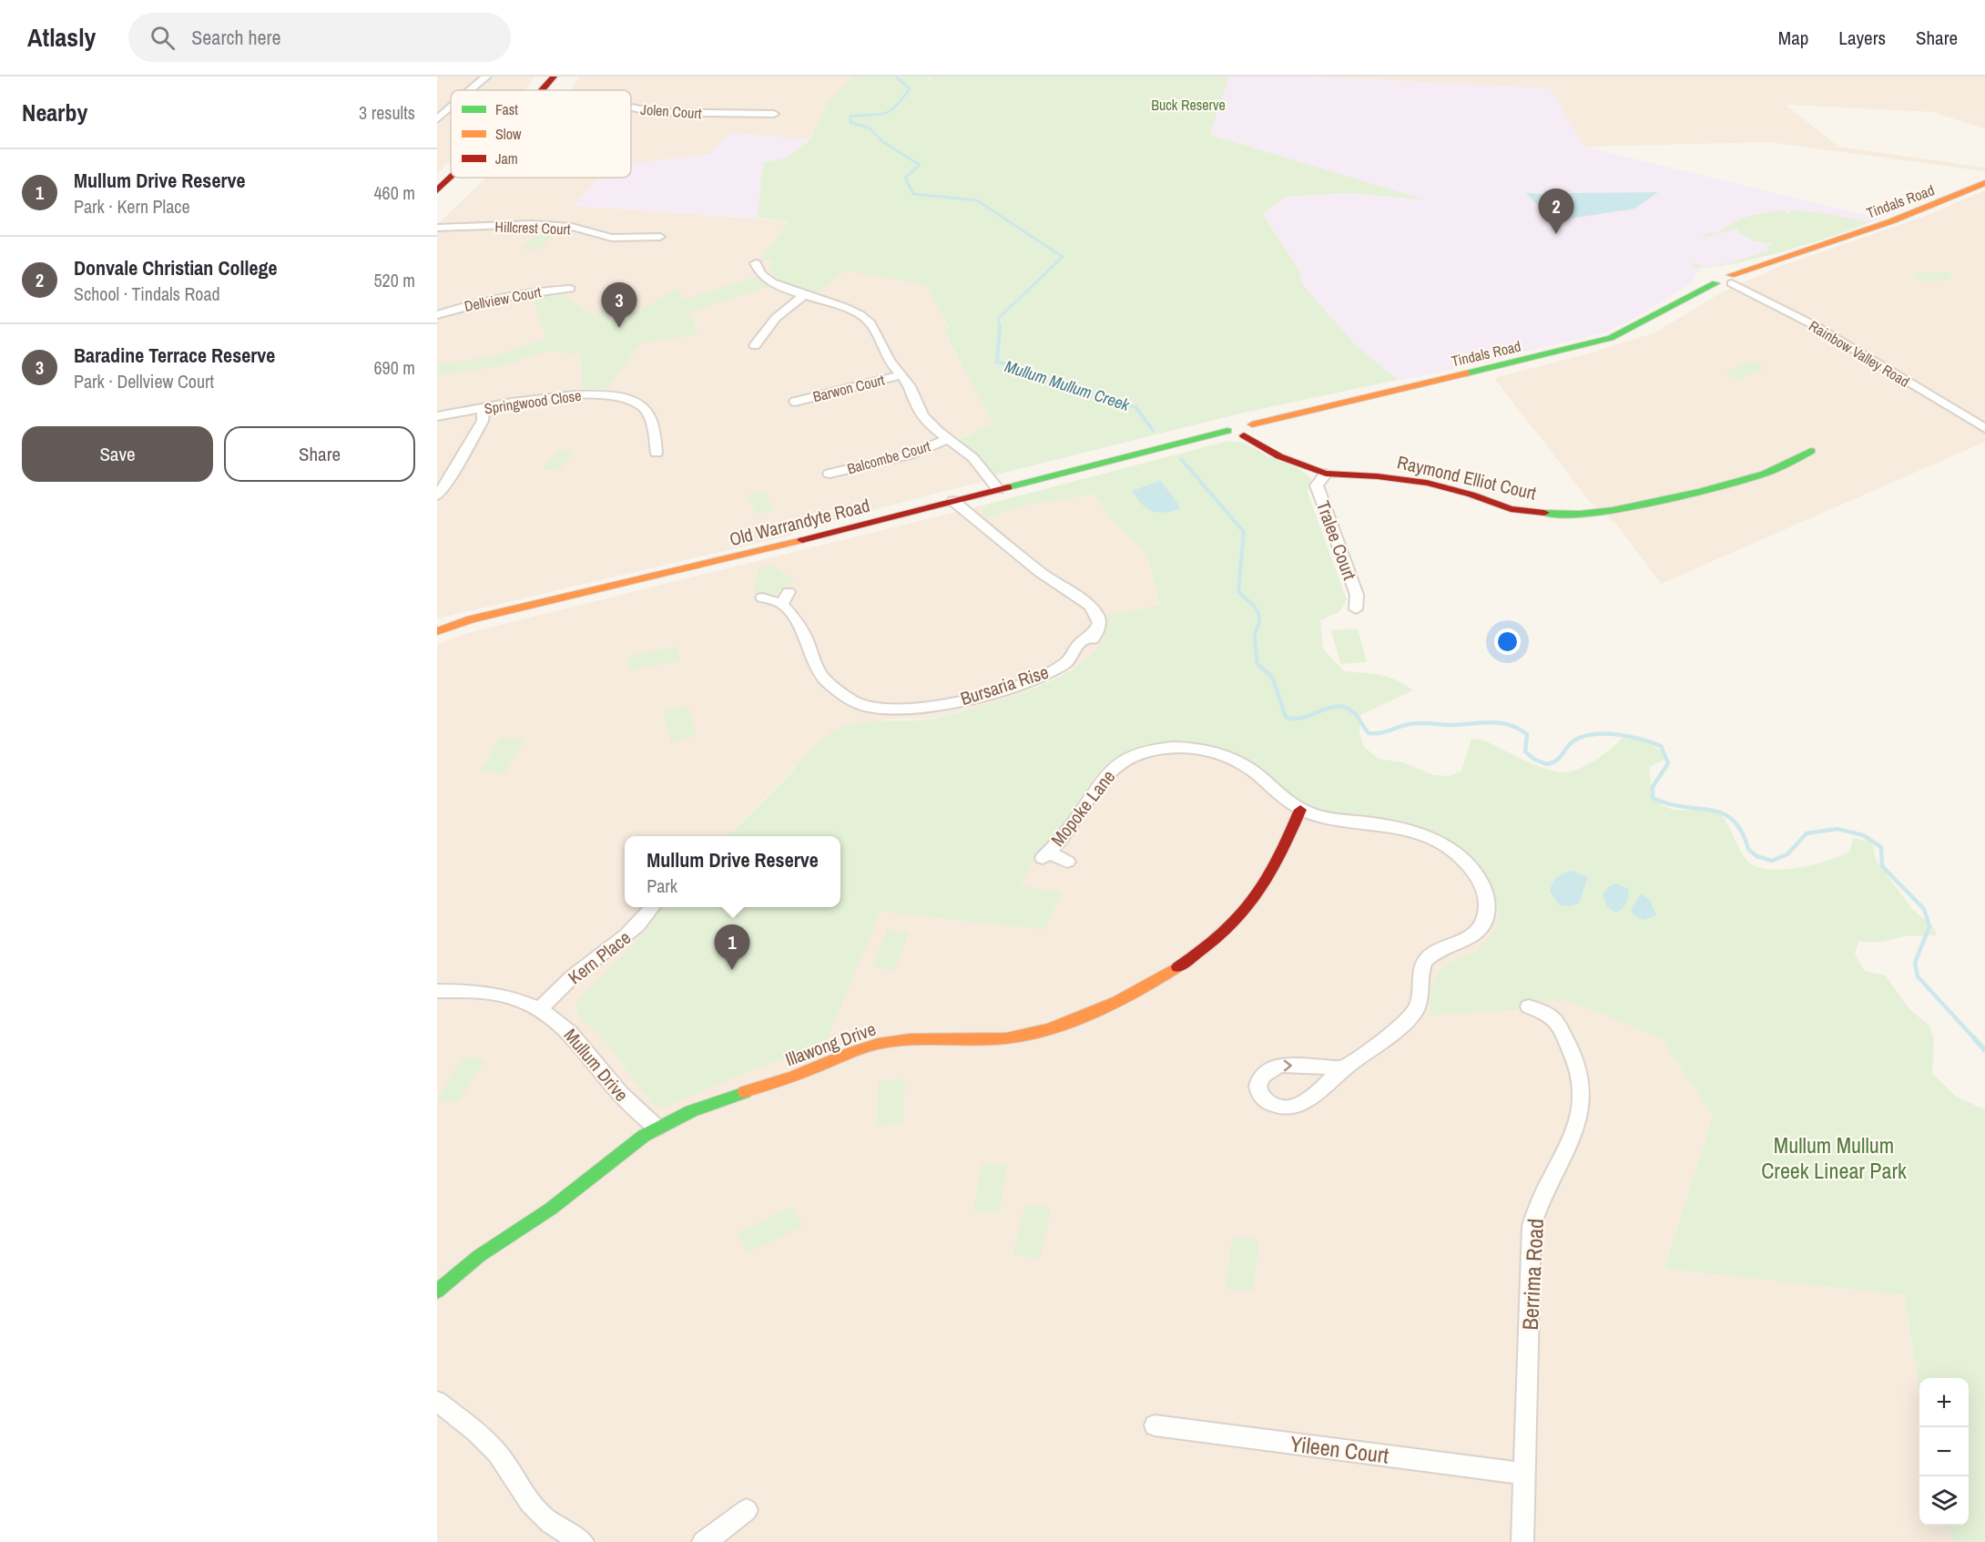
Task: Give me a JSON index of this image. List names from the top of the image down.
{
  "streets": {
    "main road": [
      "Tindals Road",
      "Raymond Elliot Court",
      "Old Warrandyte Road",
      "Illawong Drive"
    ],
    "street": [
      "Jolen Court",
      "Hillcrest Court",
      "Dellview Court",
      "Rainbow Valley Road",
      "Barwon Court",
      "Springwood Close",
      "Balcombe Court",
      "Tralee Court",
      "Bursaria Rise",
      "Mopoke Lane",
      "Kern Place",
      "Mullum Drive",
      "Berrima Road",
      "Yileen Court"
    ]
  },
  "crossings": [
    ["Tindals Road", "Rainbow Valley Road"],
    ["Raymond Elliot Court", "Old Warrandyte Road"],
    ["Raymond Elliot Court", "Tralee Court"],
    ["Old Warrandyte Road", "Bursaria Rise"],
    ["Mopoke Lane", "Illawong Drive"],
    ["Kern Place", "Mullum Drive"],
    ["Illawong Drive", "Mullum Drive"],
    ["Berrima Road", "Yileen Court"]
  ],
  "water": ["Mullum Mullum Creek"],
  "parks": ["Buck Reserve", "Mullum Mullum Creek Linear Park"],
  "legend": ["Fast", "Slow", "Jam"],
  "page": {
    "header": "Atlasly",
    "search": "Search here",
    "nav": ["Map", "Layers", "Share"],
    "heading": ["Nearby", "3 results"],
    "list": [
      {
        "mark": "1",
        "name": "Mullum Drive Reserve",
        "note": "Park · Kern Place",
        "value": "460 m"
      },
      {
        "mark": "2",
        "name": "Donvale Christian College",
        "note": "School · Tindals Road",
        "value": "520 m"
      },
      {
        "mark": "3",
        "name": "Baradine Terrace Reserve",
        "note": "Park · Dellview Court",
        "value": "690 m"
      }
    ],
    "pins": ["2", "3", "1"],
    "buttons": ["Save", "Share"],
    "popup": ["Mullum Drive Reserve", "Park"],
    "map_buttons": ["+", "−"]
  }
}
